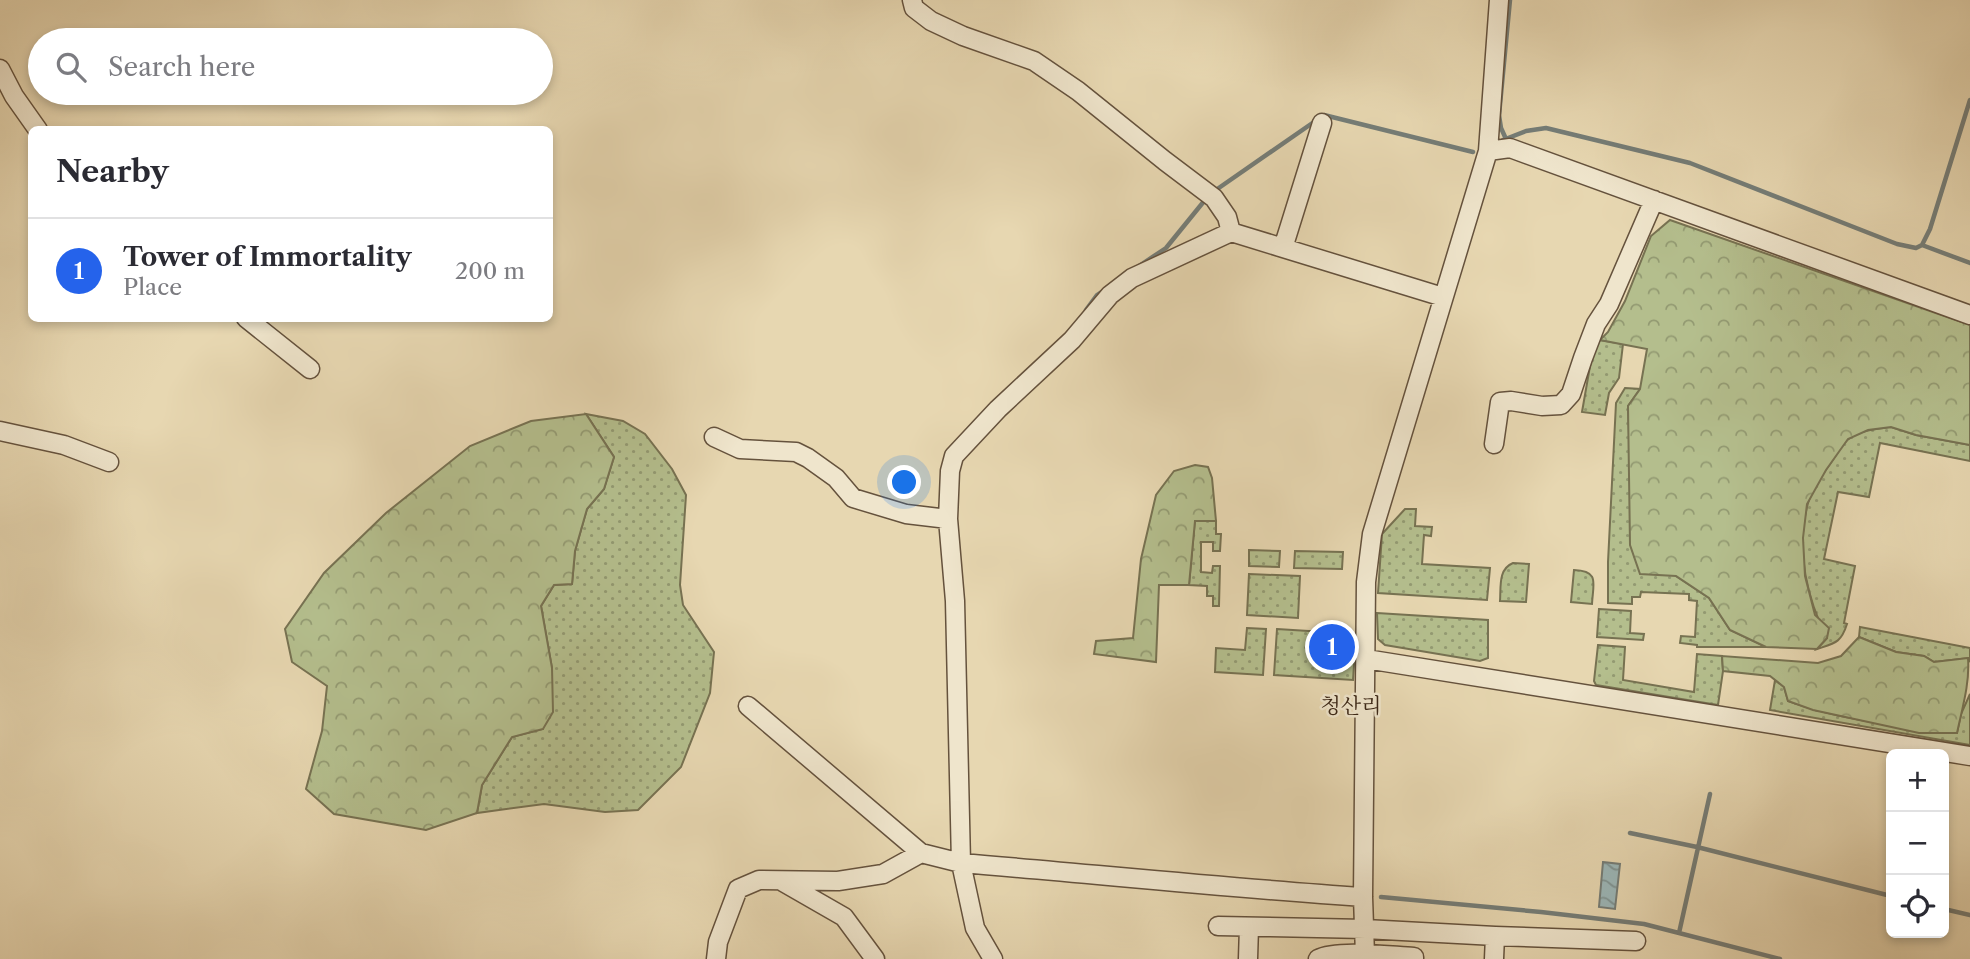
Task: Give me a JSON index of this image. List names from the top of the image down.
{
  "districts": ["청산리"],
  "page": {
    "search": "Search here",
    "heading": "Nearby",
    "list": [
      {
        "mark": "1",
        "name": "Tower of Immortality",
        "note": "Place",
        "value": "200 m"
      }
    ],
    "pins": "1",
    "map_buttons": ["+", "−"]
  }
}
